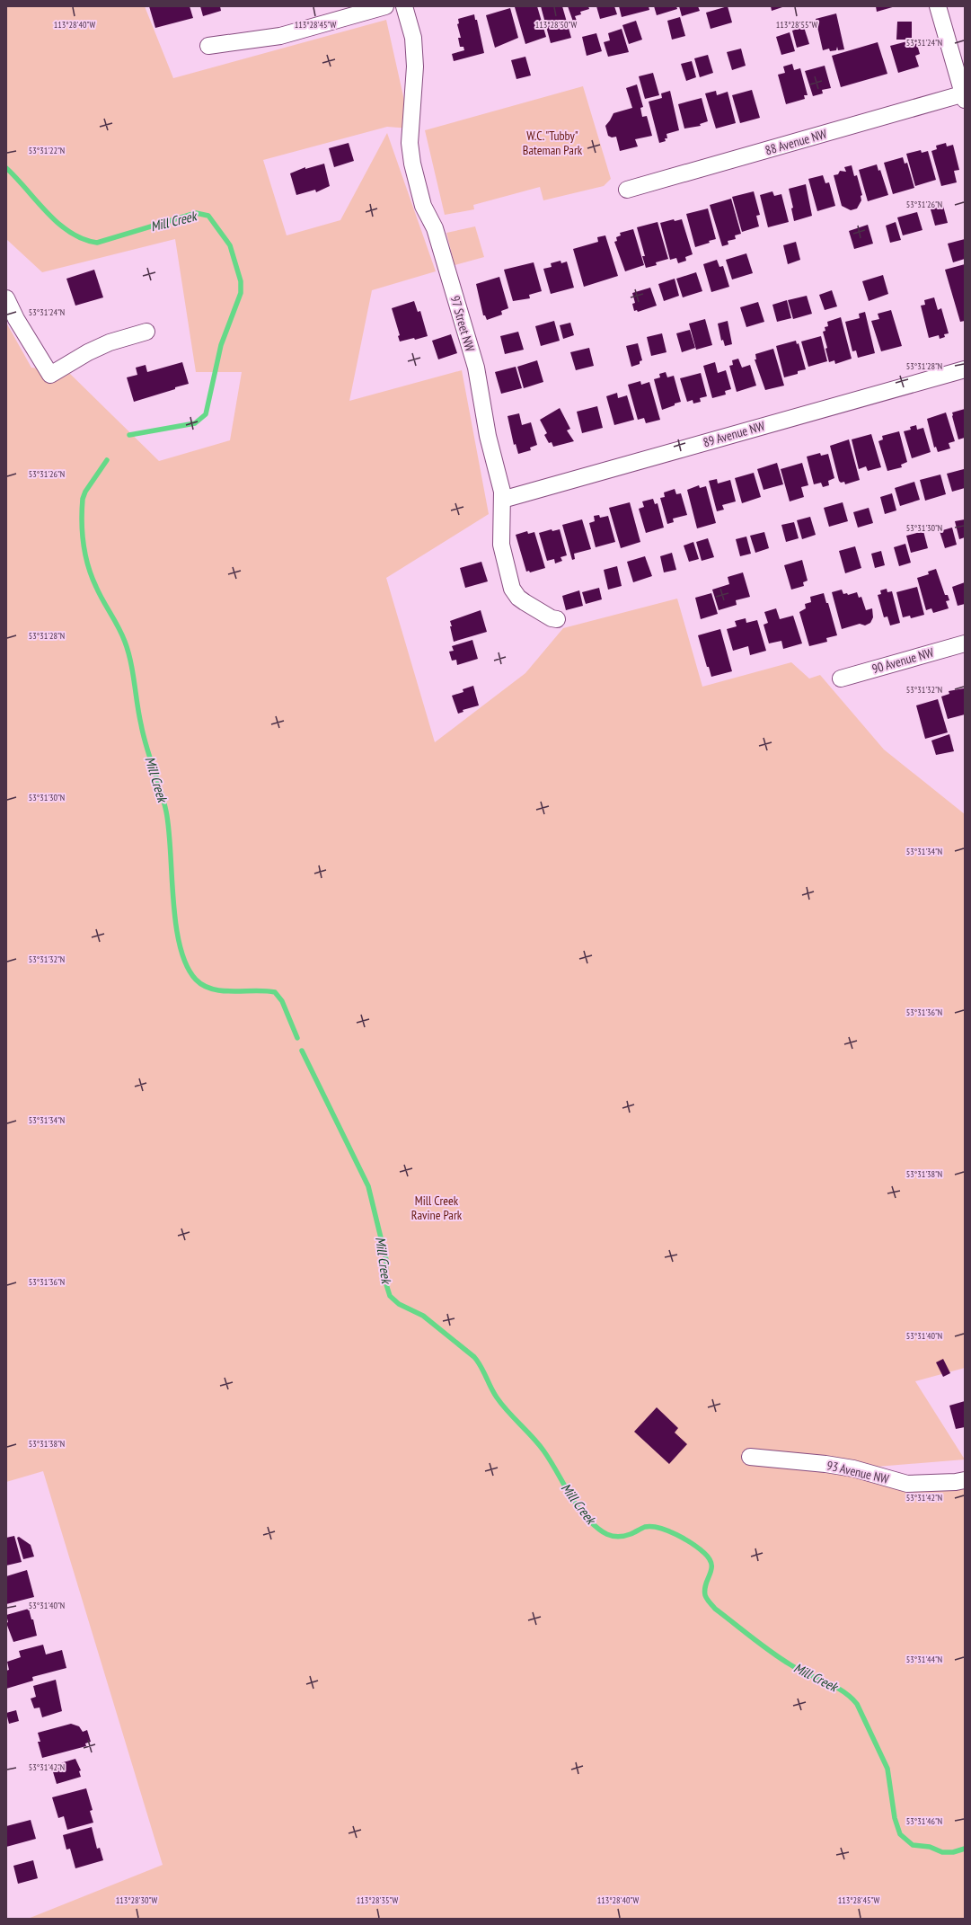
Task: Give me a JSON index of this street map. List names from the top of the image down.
{
  "streets": {
    "street": [
      "88 Avenue NW",
      "97 Street NW",
      "89 Avenue NW",
      "90 Avenue NW",
      "93 Avenue NW"
    ]
  },
  "crossings": [
    ["97 Street NW", "89 Avenue NW"]
  ],
  "water": ["Mill Creek"],
  "parks": ["W.C. \"Tubby\" Bateman Park", "Mill Creek Ravine Park"],
  "coordinates": [
    "113°28'40\"W",
    "113°28'45\"W",
    "113°28'50\"W",
    "113°28'55\"W",
    "53°31'24\"N",
    "53°31'22\"N",
    "53°31'26\"N",
    "53°31'28\"N",
    "53°31'30\"N",
    "53°31'32\"N",
    "53°31'34\"N",
    "53°31'36\"N",
    "53°31'38\"N",
    "53°31'40\"N",
    "53°31'42\"N",
    "53°31'44\"N",
    "53°31'46\"N",
    "113°28'30\"W",
    "113°28'35\"W"
  ]
}
